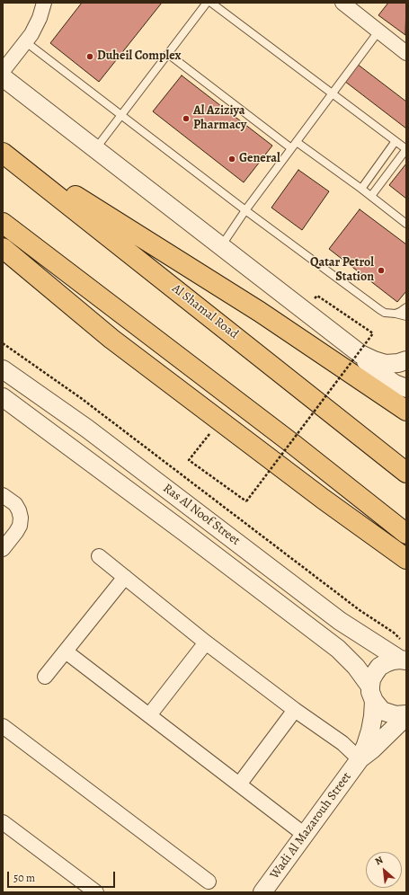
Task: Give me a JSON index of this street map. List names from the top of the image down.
{
  "streets": {
    "highway": ["Al Shamal Road"],
    "street": ["Ras Al Noof Street", "Wadi Al Mazarouh Street"]
  },
  "crossings": [
    ["Ras Al Noof Street", "Wadi Al Mazarouh Street"]
  ],
  "places": [
    "Duheil Complex",
    "Al Aziziya Pharmacy",
    "General",
    "Qatar Petrol Station"
  ],
  "scale_bar": "50 m",
  "north": "top left"
}
